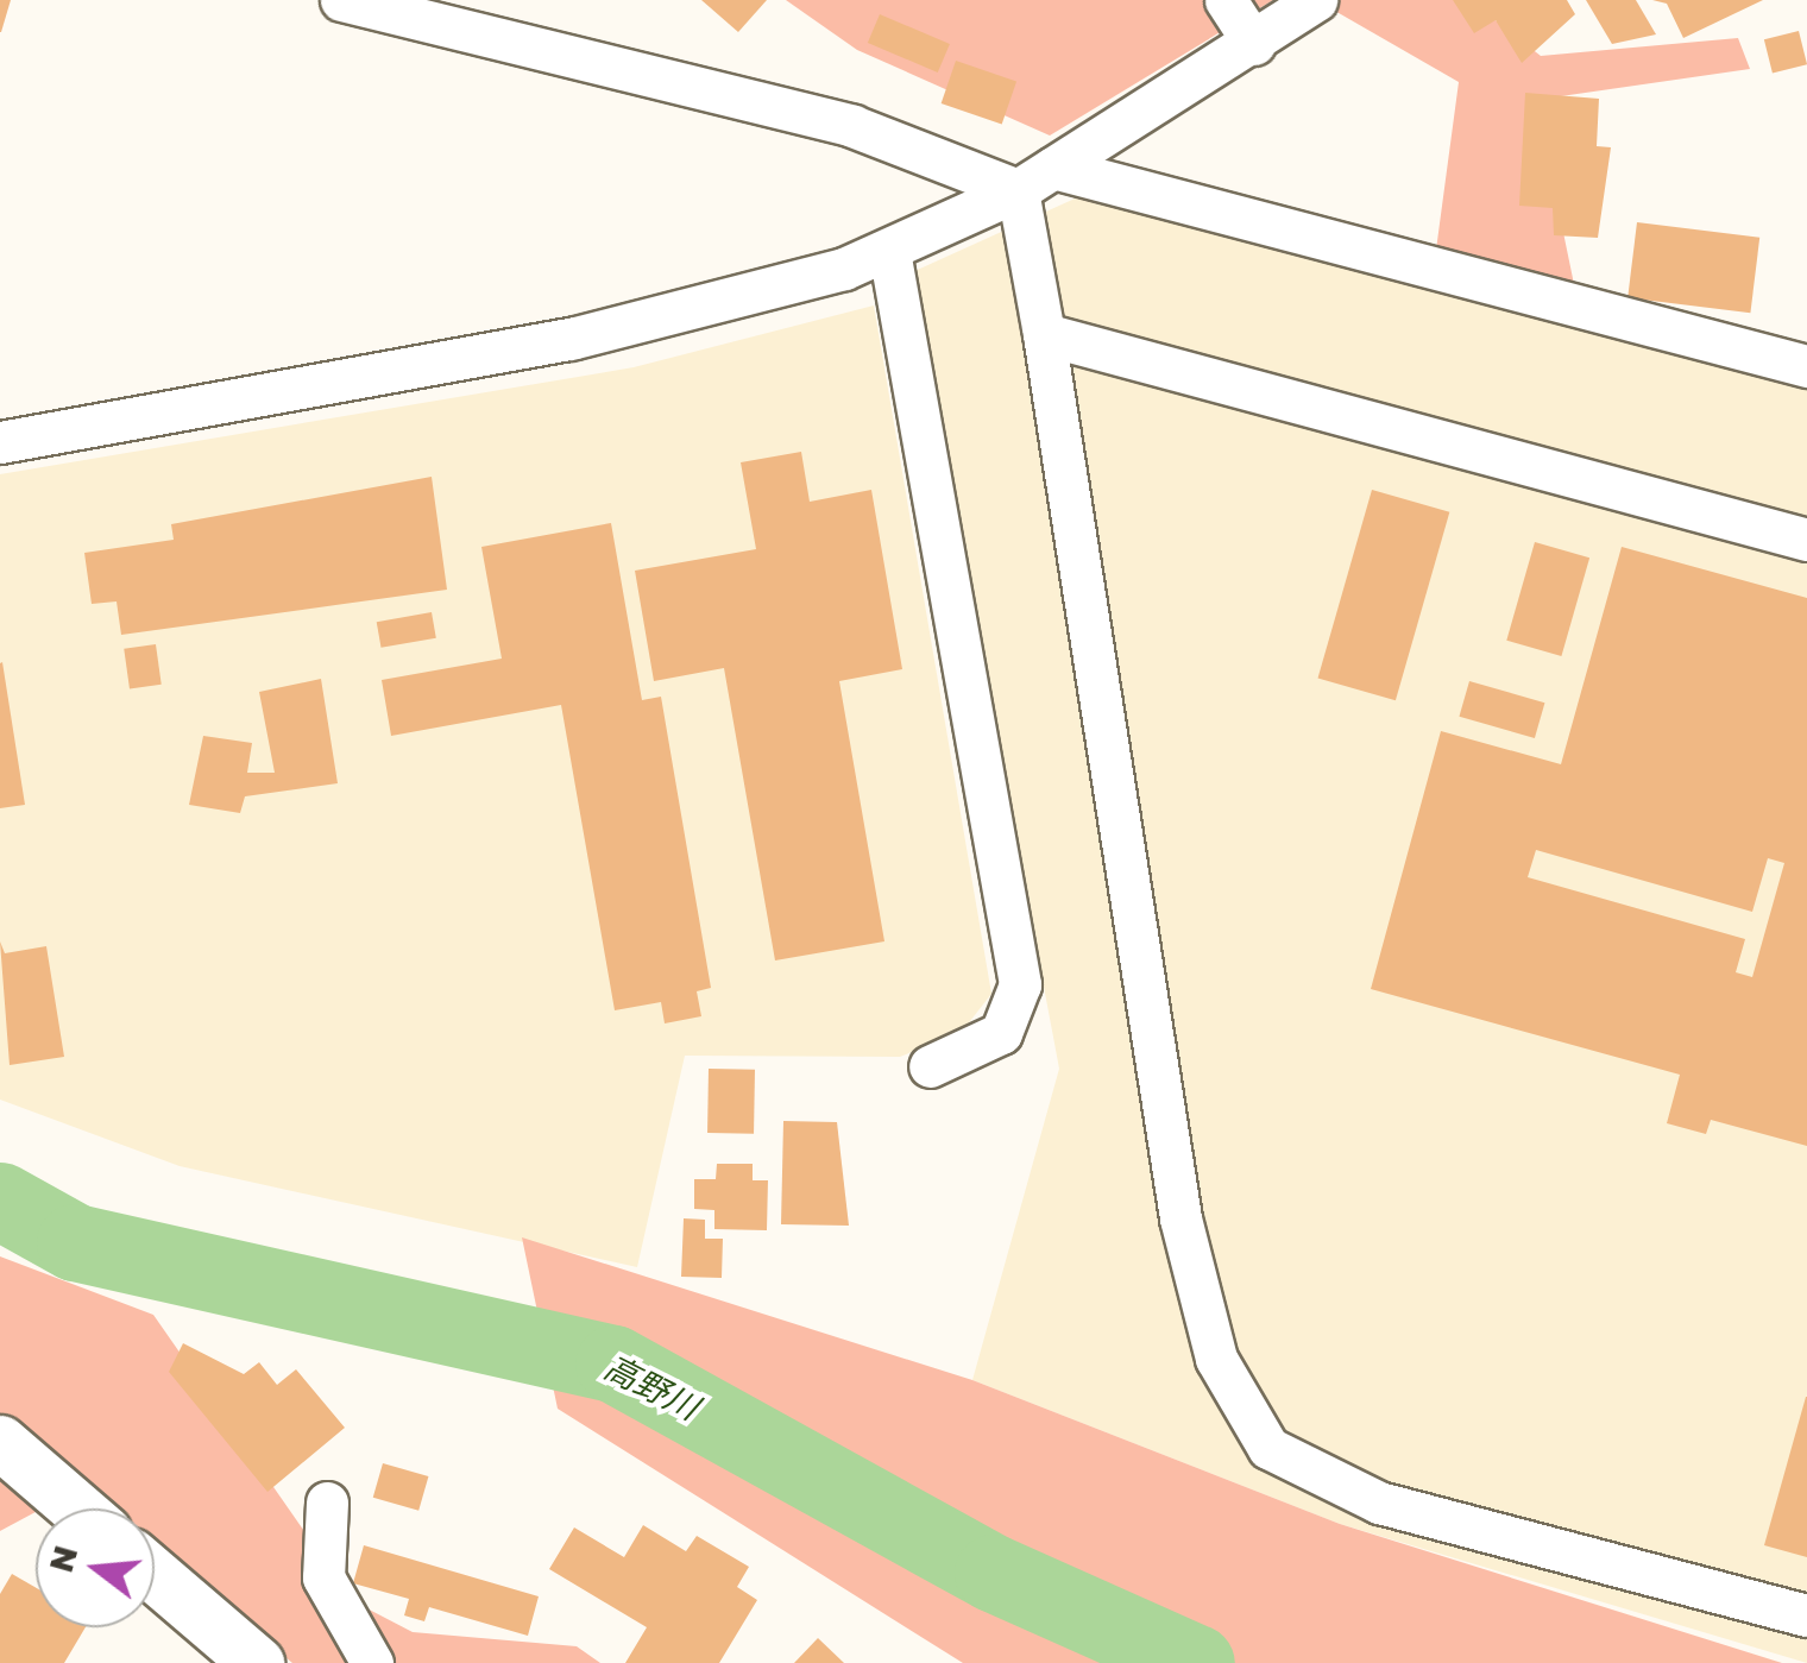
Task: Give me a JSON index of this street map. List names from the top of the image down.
{
  "water": ["高野川"],
  "north": "left"
}
